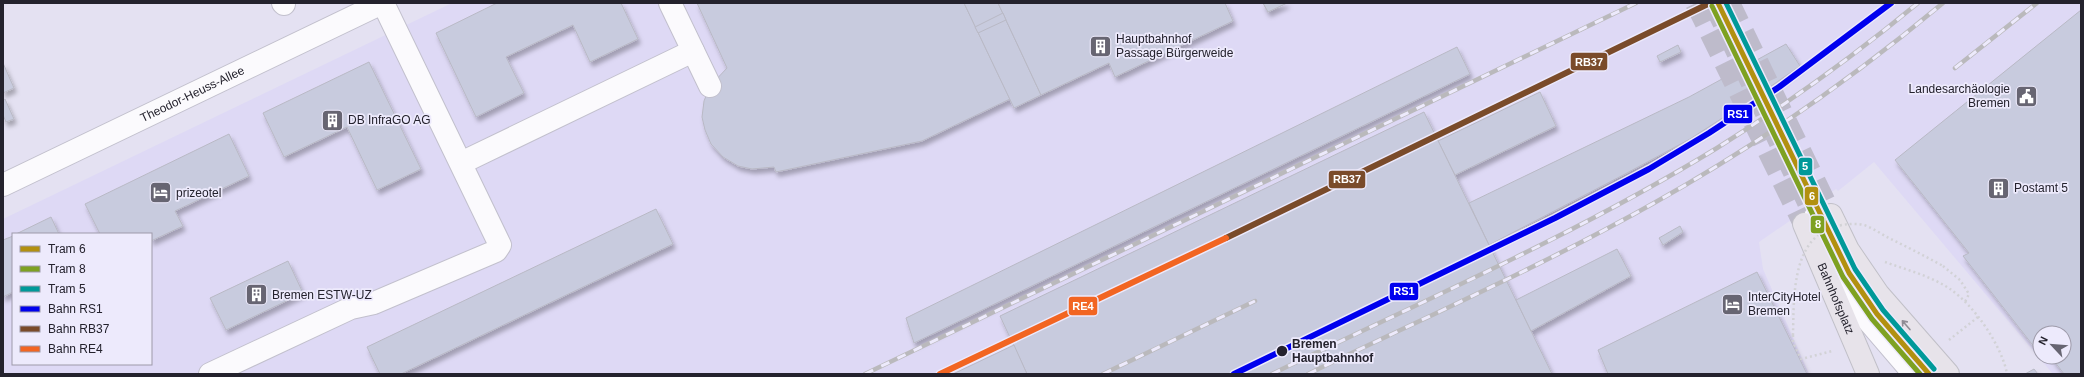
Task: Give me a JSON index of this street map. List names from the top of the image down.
{
  "streets": {
    "main road": ["Bahnhofsplatz"],
    "street": ["Theodor-Heuss-Allee"]
  },
  "places": {
    "building": [
      "Hauptbahnhof Passage Bürgerweide",
      "DB InfraGO AG",
      "Postamt 5",
      "Bremen ESTW-UZ"
    ],
    "public building": ["Landesarchäologie Bremen"],
    "hotel": ["prizeotel", "InterCityHotel Bremen"],
    "other": ["Bremen Hauptbahnhof"]
  },
  "lines": [
    "tram line 6",
    "tram line 5",
    "rail line RS1",
    "rail line RB37",
    "tram line 8",
    "rail line RE4"
  ],
  "legend": [
    "Tram 6",
    "Tram 8",
    "Tram 5",
    "Bahn RS1",
    "Bahn RB37",
    "Bahn RE4"
  ],
  "north": "top left"
}
